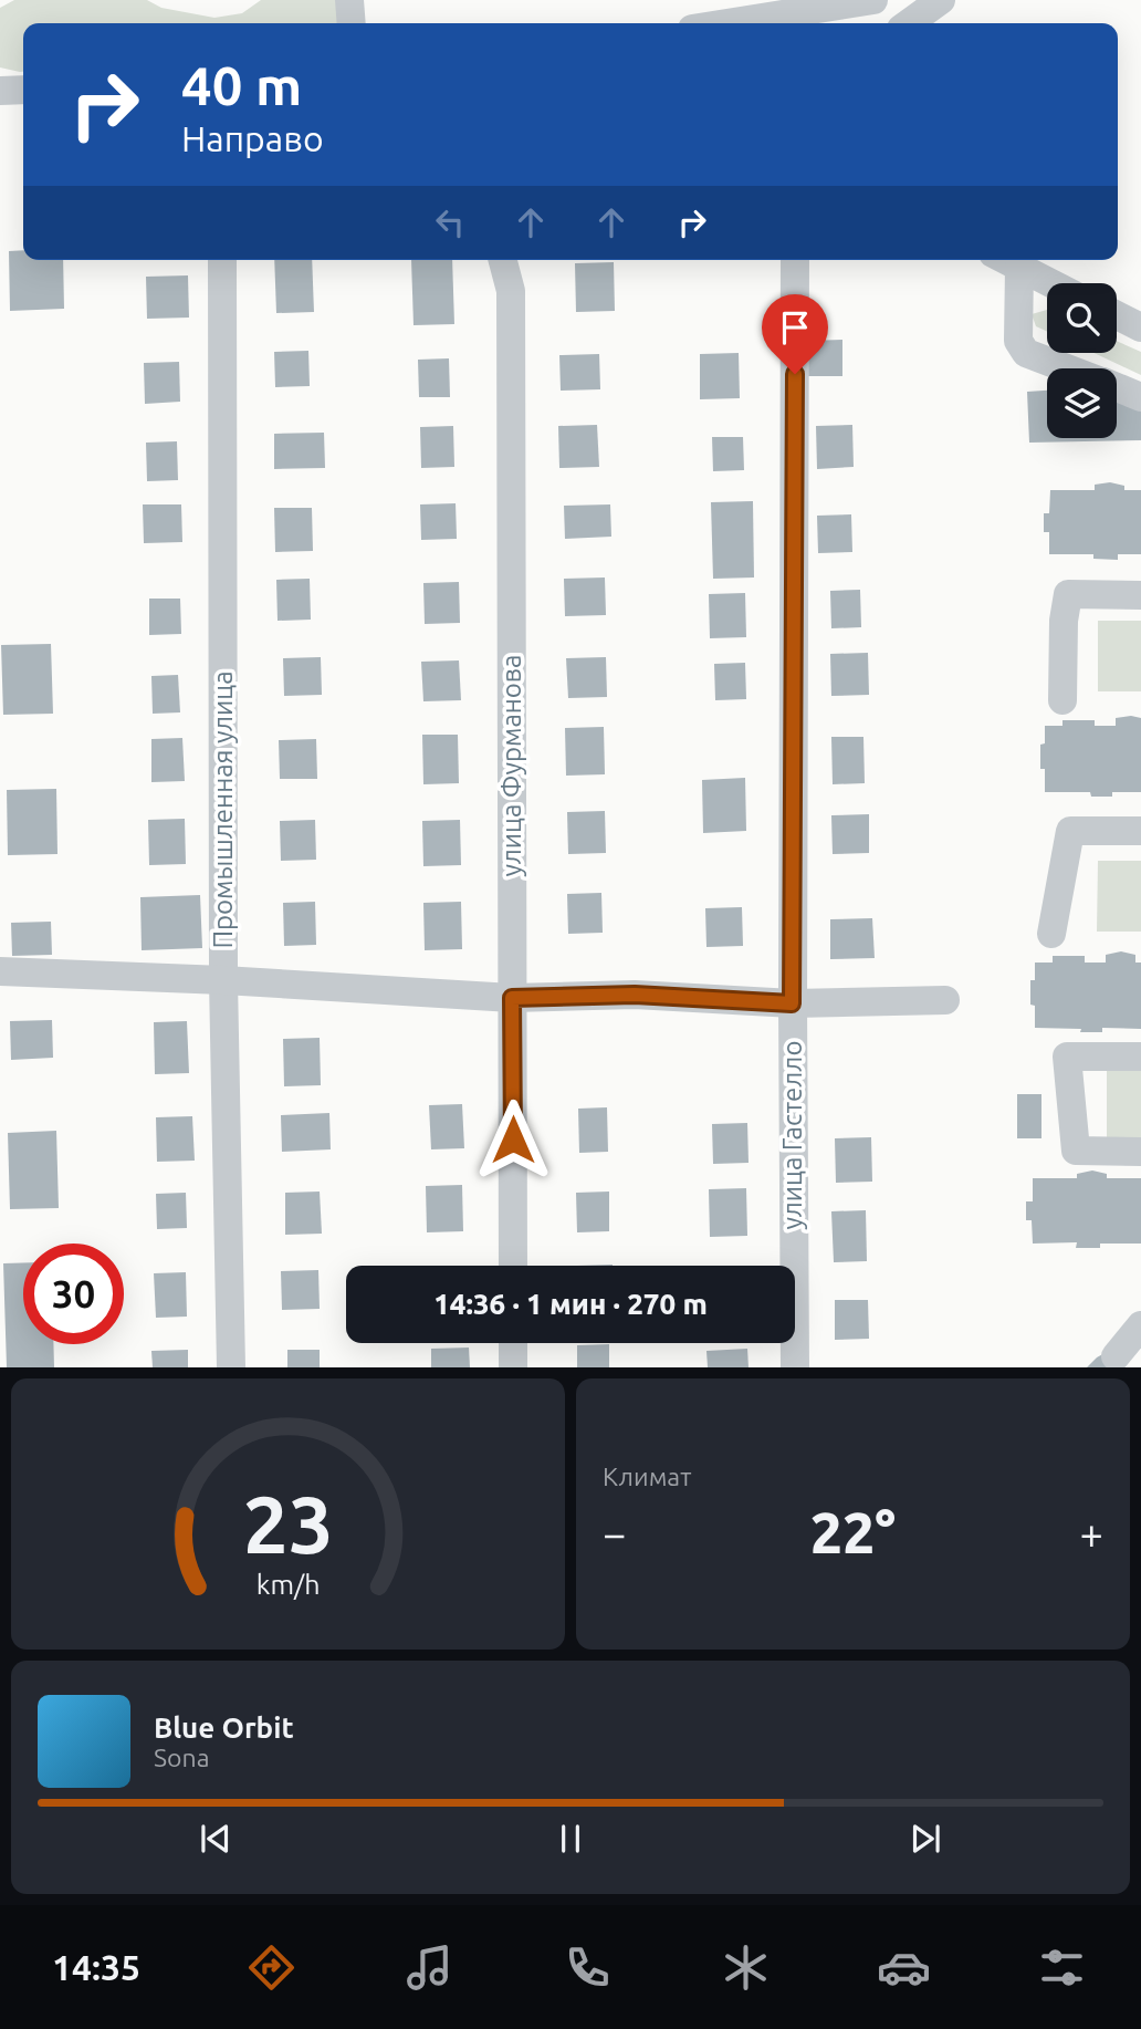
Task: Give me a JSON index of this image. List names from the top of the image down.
{
  "streets": {
    "street": ["улица Фурманова", "Промышленная улица", "улица Гастелло"]
  },
  "page": {
    "turn": ["40 m", "Направо"],
    "limit": "30",
    "trip": "14:36 · 1 мин · 270 m",
    "tile": "Климат",
    "heat": ["−", "22°", "+"],
    "song": ["Blue Orbit", "Sona"],
    "tabs": "14:35",
    "gauge": ["23", "km/h"]
  }
}
